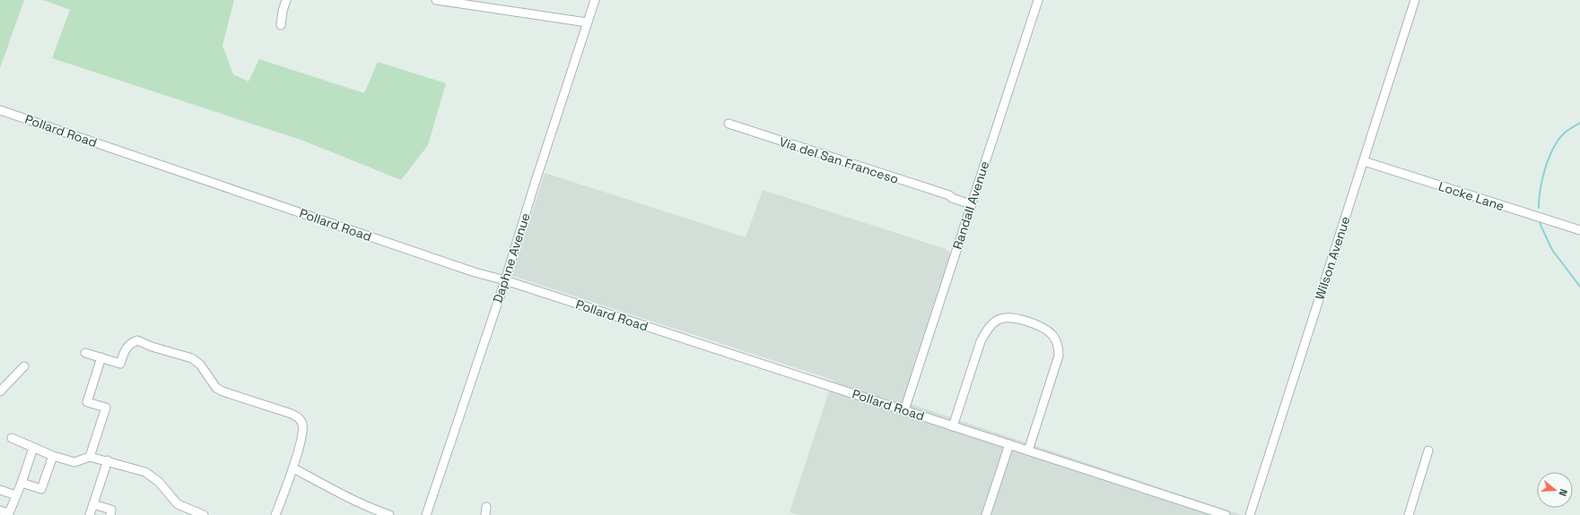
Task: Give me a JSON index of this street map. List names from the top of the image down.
{
  "streets": {
    "street": [
      "Pollard Road",
      "Via del San Franceso",
      "Locke Lane",
      "Randall Avenue",
      "Daphne Avenue",
      "Wilson Avenue"
    ]
  },
  "crossings": [
    ["Pollard Road", "Randall Avenue"],
    ["Pollard Road", "Daphne Avenue"],
    ["Via del San Franceso", "Randall Avenue"],
    ["Locke Lane", "Wilson Avenue"]
  ],
  "north": "right"
}
